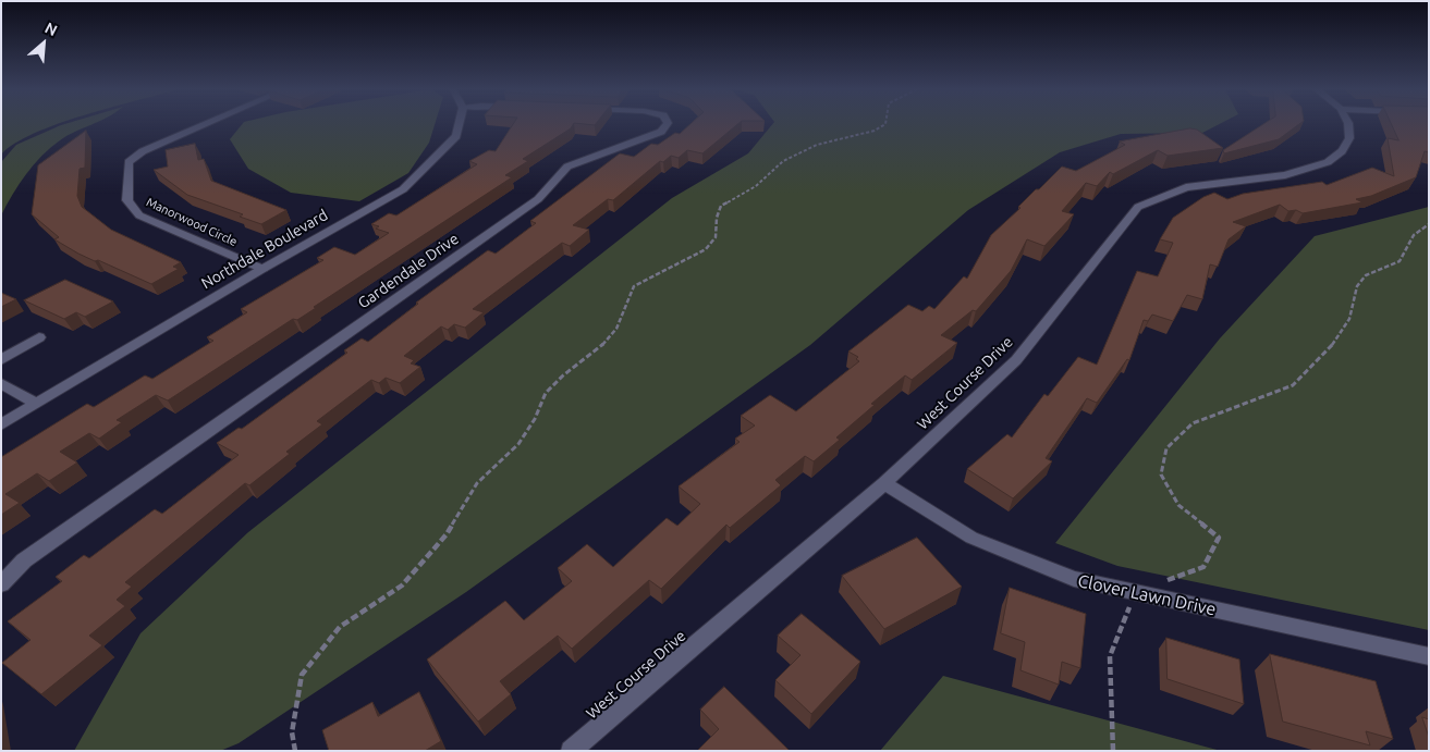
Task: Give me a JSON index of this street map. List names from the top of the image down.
{
  "streets": {
    "street": [
      "Manorwood Circle",
      "Northdale Boulevard",
      "Gardendale Drive",
      "West Course Drive",
      "Clover Lawn Drive"
    ]
  },
  "crossings": [
    ["Manorwood Circle", "Northdale Boulevard"],
    ["West Course Drive", "Clover Lawn Drive"]
  ],
  "north": "top right"
}
